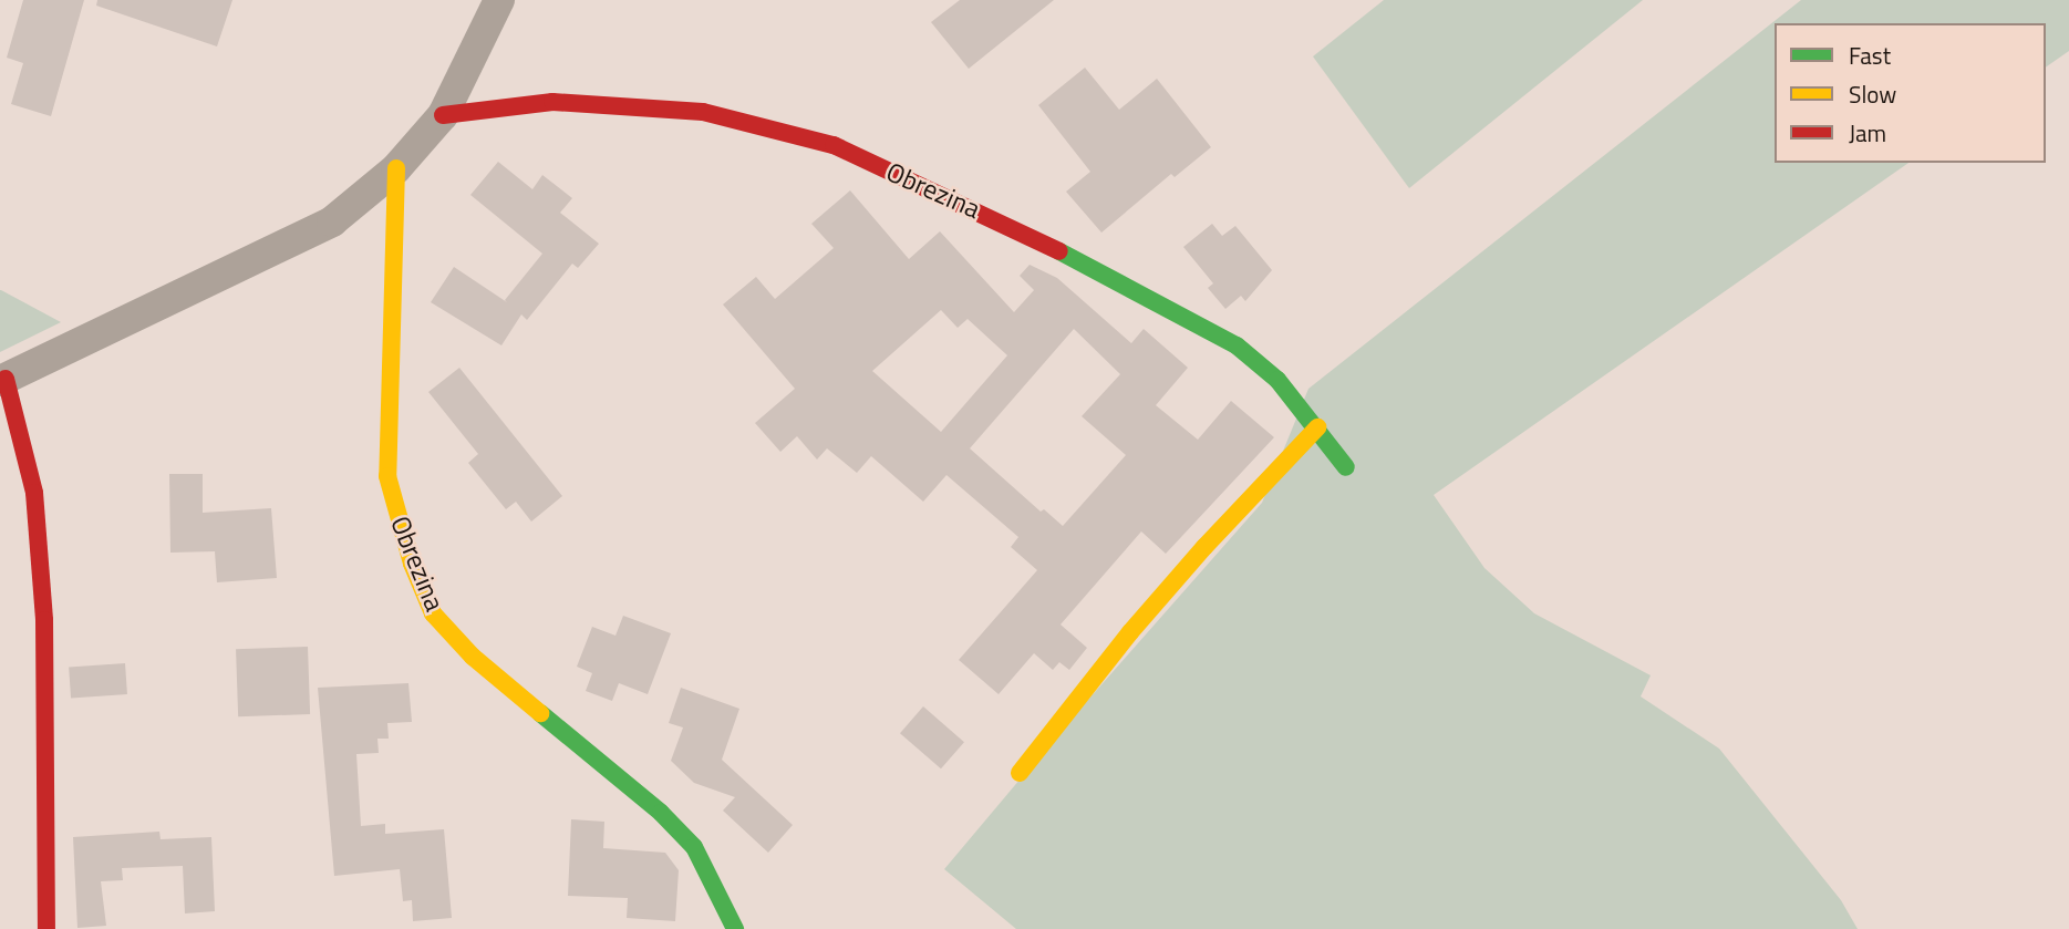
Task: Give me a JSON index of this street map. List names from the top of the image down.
{
  "streets": {
    "street": ["Obrezina"]
  },
  "legend": ["Fast", "Slow", "Jam"]
}
